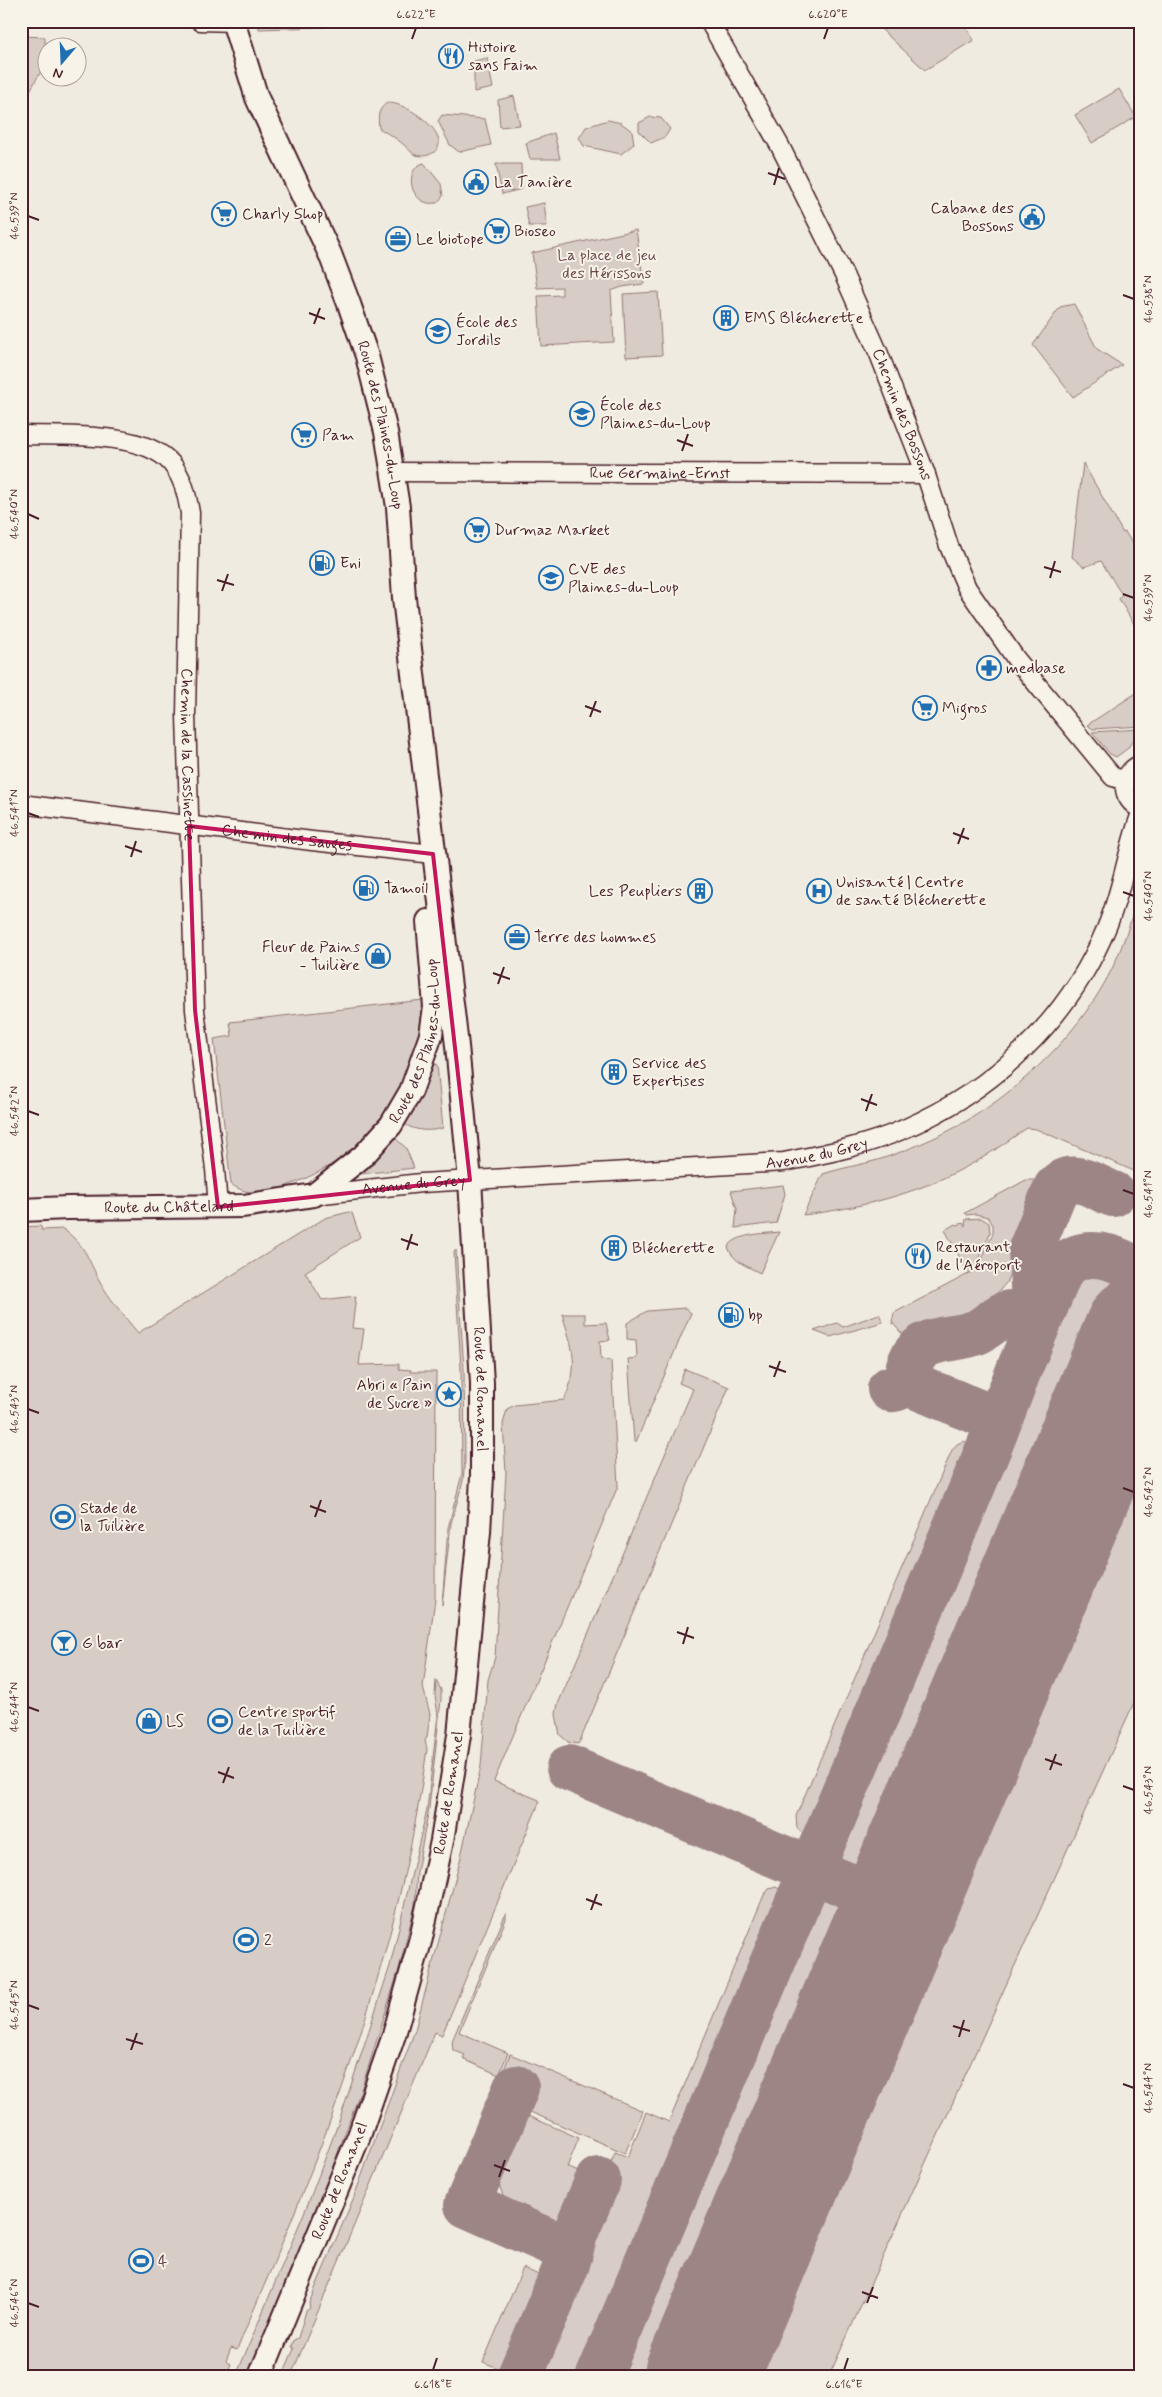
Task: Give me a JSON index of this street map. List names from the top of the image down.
{
  "streets": {
    "main road": ["Route des Plaines-du-Loup", "Route du Châtelard", "Route de Romanel"],
    "street": [
      "Chemin des Bossons",
      "Rue Germaine-Ernst",
      "Chemin de la Cassinette",
      "Chemin des Sauges",
      "Avenue du Grey"
    ]
  },
  "crossings": [
    ["Chemin des Bossons", "Rue Germaine-Ernst"],
    ["Route des Plaines-du-Loup", "Rue Germaine-Ernst"],
    ["Route des Plaines-du-Loup", "Chemin des Sauges"],
    ["Route des Plaines-du-Loup", "Avenue du Grey"],
    ["Route des Plaines-du-Loup", "Route du Châtelard"],
    ["Route des Plaines-du-Loup", "Route de Romanel"],
    ["Chemin de la Cassinette", "Chemin des Sauges"],
    ["Chemin de la Cassinette", "Route du Châtelard"],
    ["Avenue du Grey", "Route du Châtelard"],
    ["Avenue du Grey", "Route de Romanel"]
  ],
  "parks": ["La place de jeu des Hérissons"],
  "places": {
    "restaurant": ["Histoire sans Faim", "Restaurant de l'Aéroport"],
    "public building": ["La Tanière", "Cabane des Bossons"],
    "supermarket": [
      "Charly Shop",
      "Bioseo",
      "Pam",
      "Durmaz Market",
      "Migros"
    ],
    "office": ["Le biotope", "Terre des hommes"],
    "building": [
      "EMS Blécherette",
      "Les Peupliers",
      "Service des Expertises",
      "Blécherette"
    ],
    "school or university": ["École des Jordils", "École des Plaines-du-Loup", "CVE des Plaines-du-Loup"],
    "fuel station": ["Eni", "Tamoil", "bp"],
    "pharmacy": ["medbase"],
    "hospital": ["Unisanté | Centre de santé Blécherette"],
    "shop": ["Fleur de Pains - Tuilière", "LS"],
    "place": ["Abri « Pain de Sucre »"],
    "sports": [
      "Stade de la Tuilière",
      "Centre sportif de la Tuilière",
      "2",
      "4"
    ],
    "bar": ["G bar"]
  },
  "north": "bottom",
  "coordinates": [
    "6.622°E",
    "6.620°E",
    "46.539°N",
    "46.538°N",
    "46.540°N",
    "46.541°N",
    "46.542°N",
    "46.543°N",
    "46.544°N",
    "46.545°N",
    "46.546°N",
    "6.618°E",
    "6.616°E"
  ]
}
